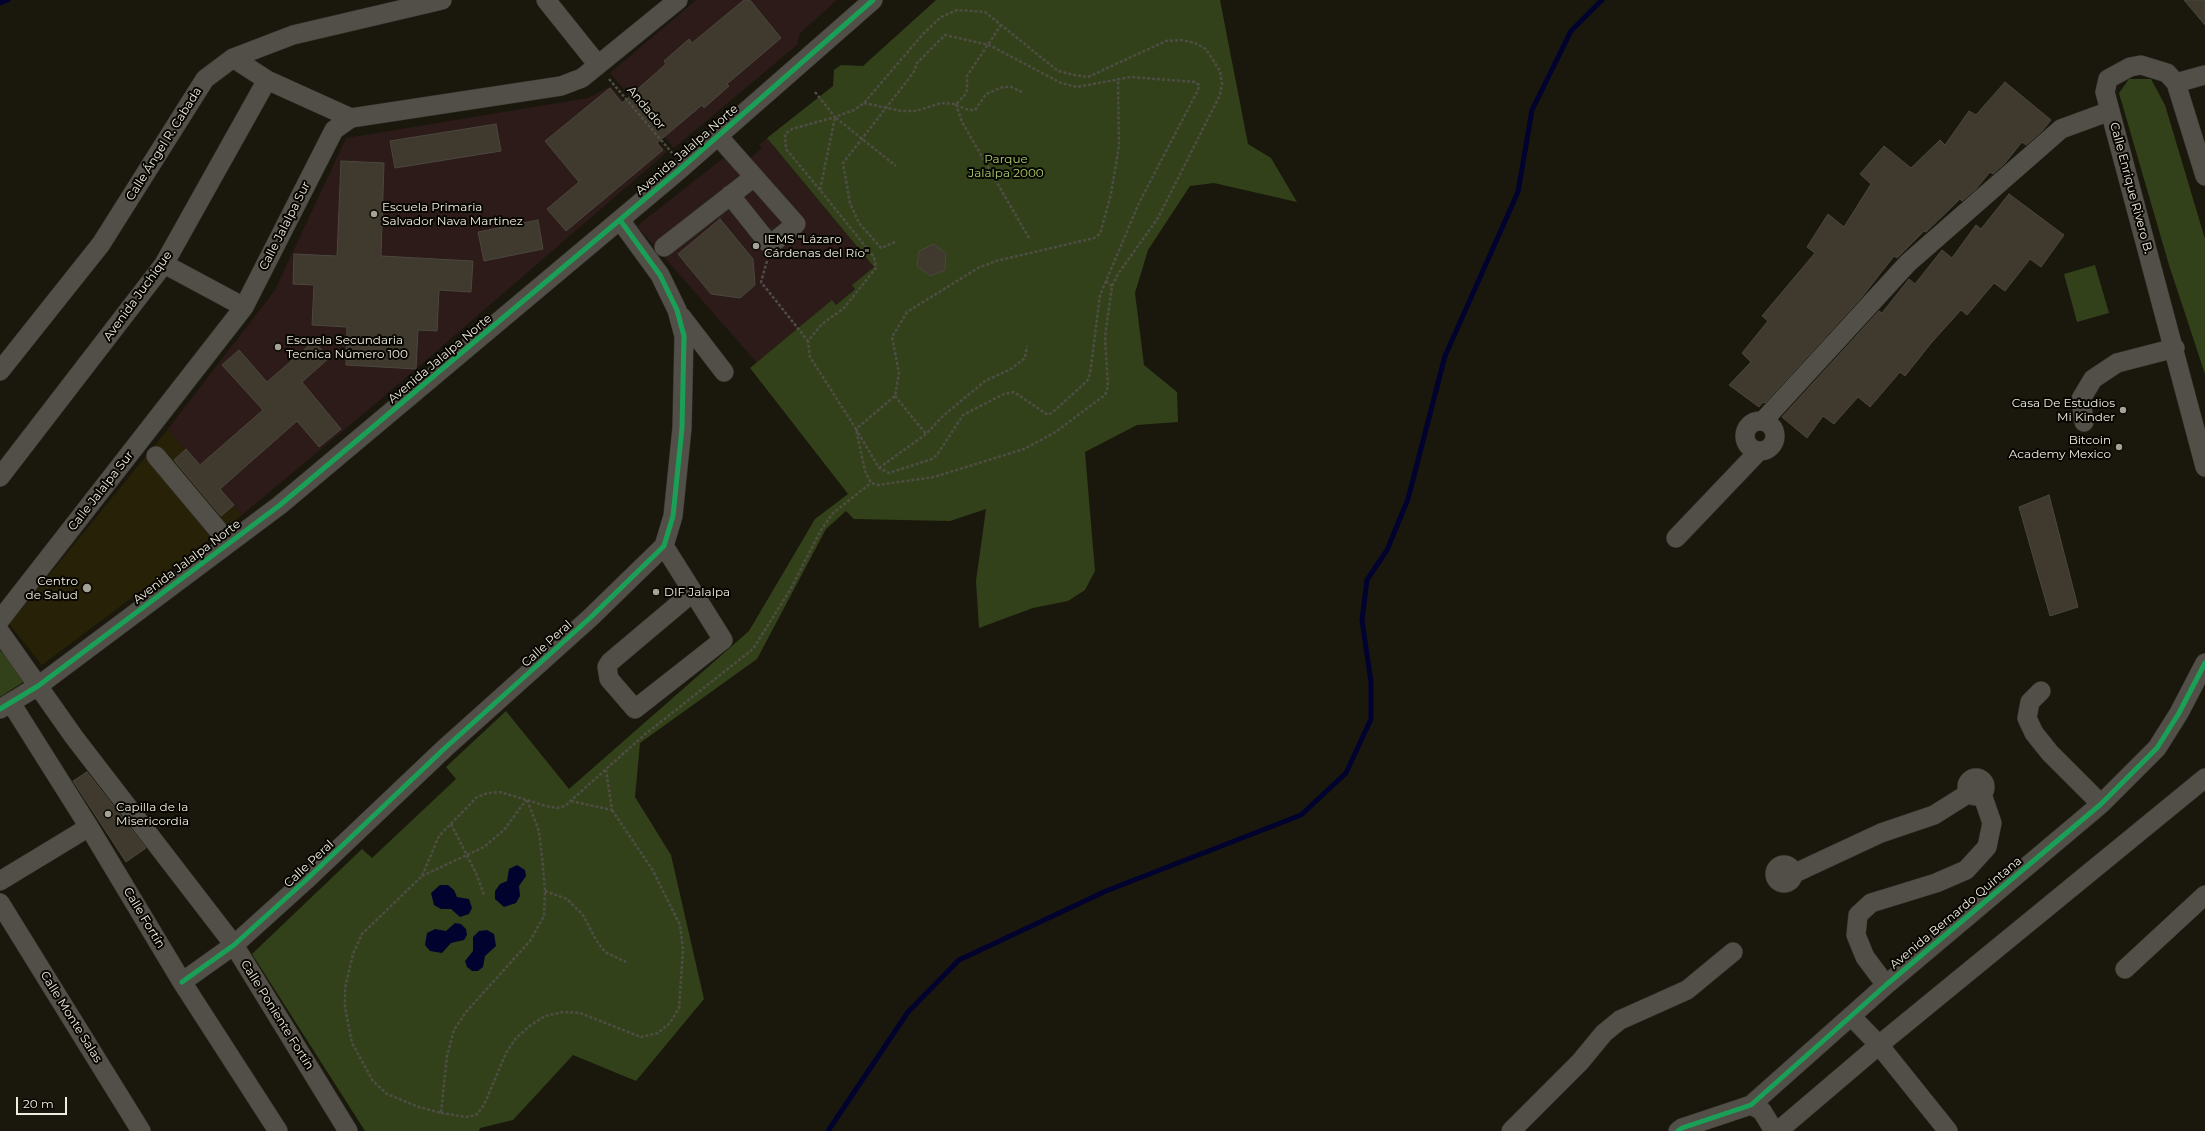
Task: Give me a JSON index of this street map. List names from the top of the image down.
{
  "streets": {
    "street": [
      "Calle Ángel R. Cabada",
      "Avenida Jalalpa Norte",
      "Calle Enrique Rivero B.",
      "Calle Jalalpa Sur",
      "Avenida Juchique",
      "Calle Peral",
      "Avenida Bernardo Quintana",
      "Calle Fortín",
      "Calle Poniente Fortín",
      "Calle Monte Salas"
    ],
    "path": ["Andador"]
  },
  "crossings": [
    ["Andador", "Calle Jalalpa Sur"],
    ["Avenida Jalalpa Norte", "Calle Peral"],
    ["Avenida Jalalpa Norte", "Calle Fortín"],
    ["Avenida Jalalpa Norte", "Calle Poniente Fortín"],
    ["Calle Peral", "Calle Fortín"],
    ["Calle Peral", "Calle Poniente Fortín"]
  ],
  "parks": ["Parque Jalalpa 2000"],
  "places": [
    "Escuela Primaria Salvador Nava Martinez",
    "IEMS \"Lázaro Cárdenas del Río\"",
    "Escuela Secundaria Tecnica Número 100",
    "Casa De Estudios Mi Kinder",
    "Bitcoin Academy Mexico",
    "Centro de Salud",
    "DIF Jalalpa",
    "Capilla de la Misericordia"
  ],
  "scale_bar": "20 m"
}
